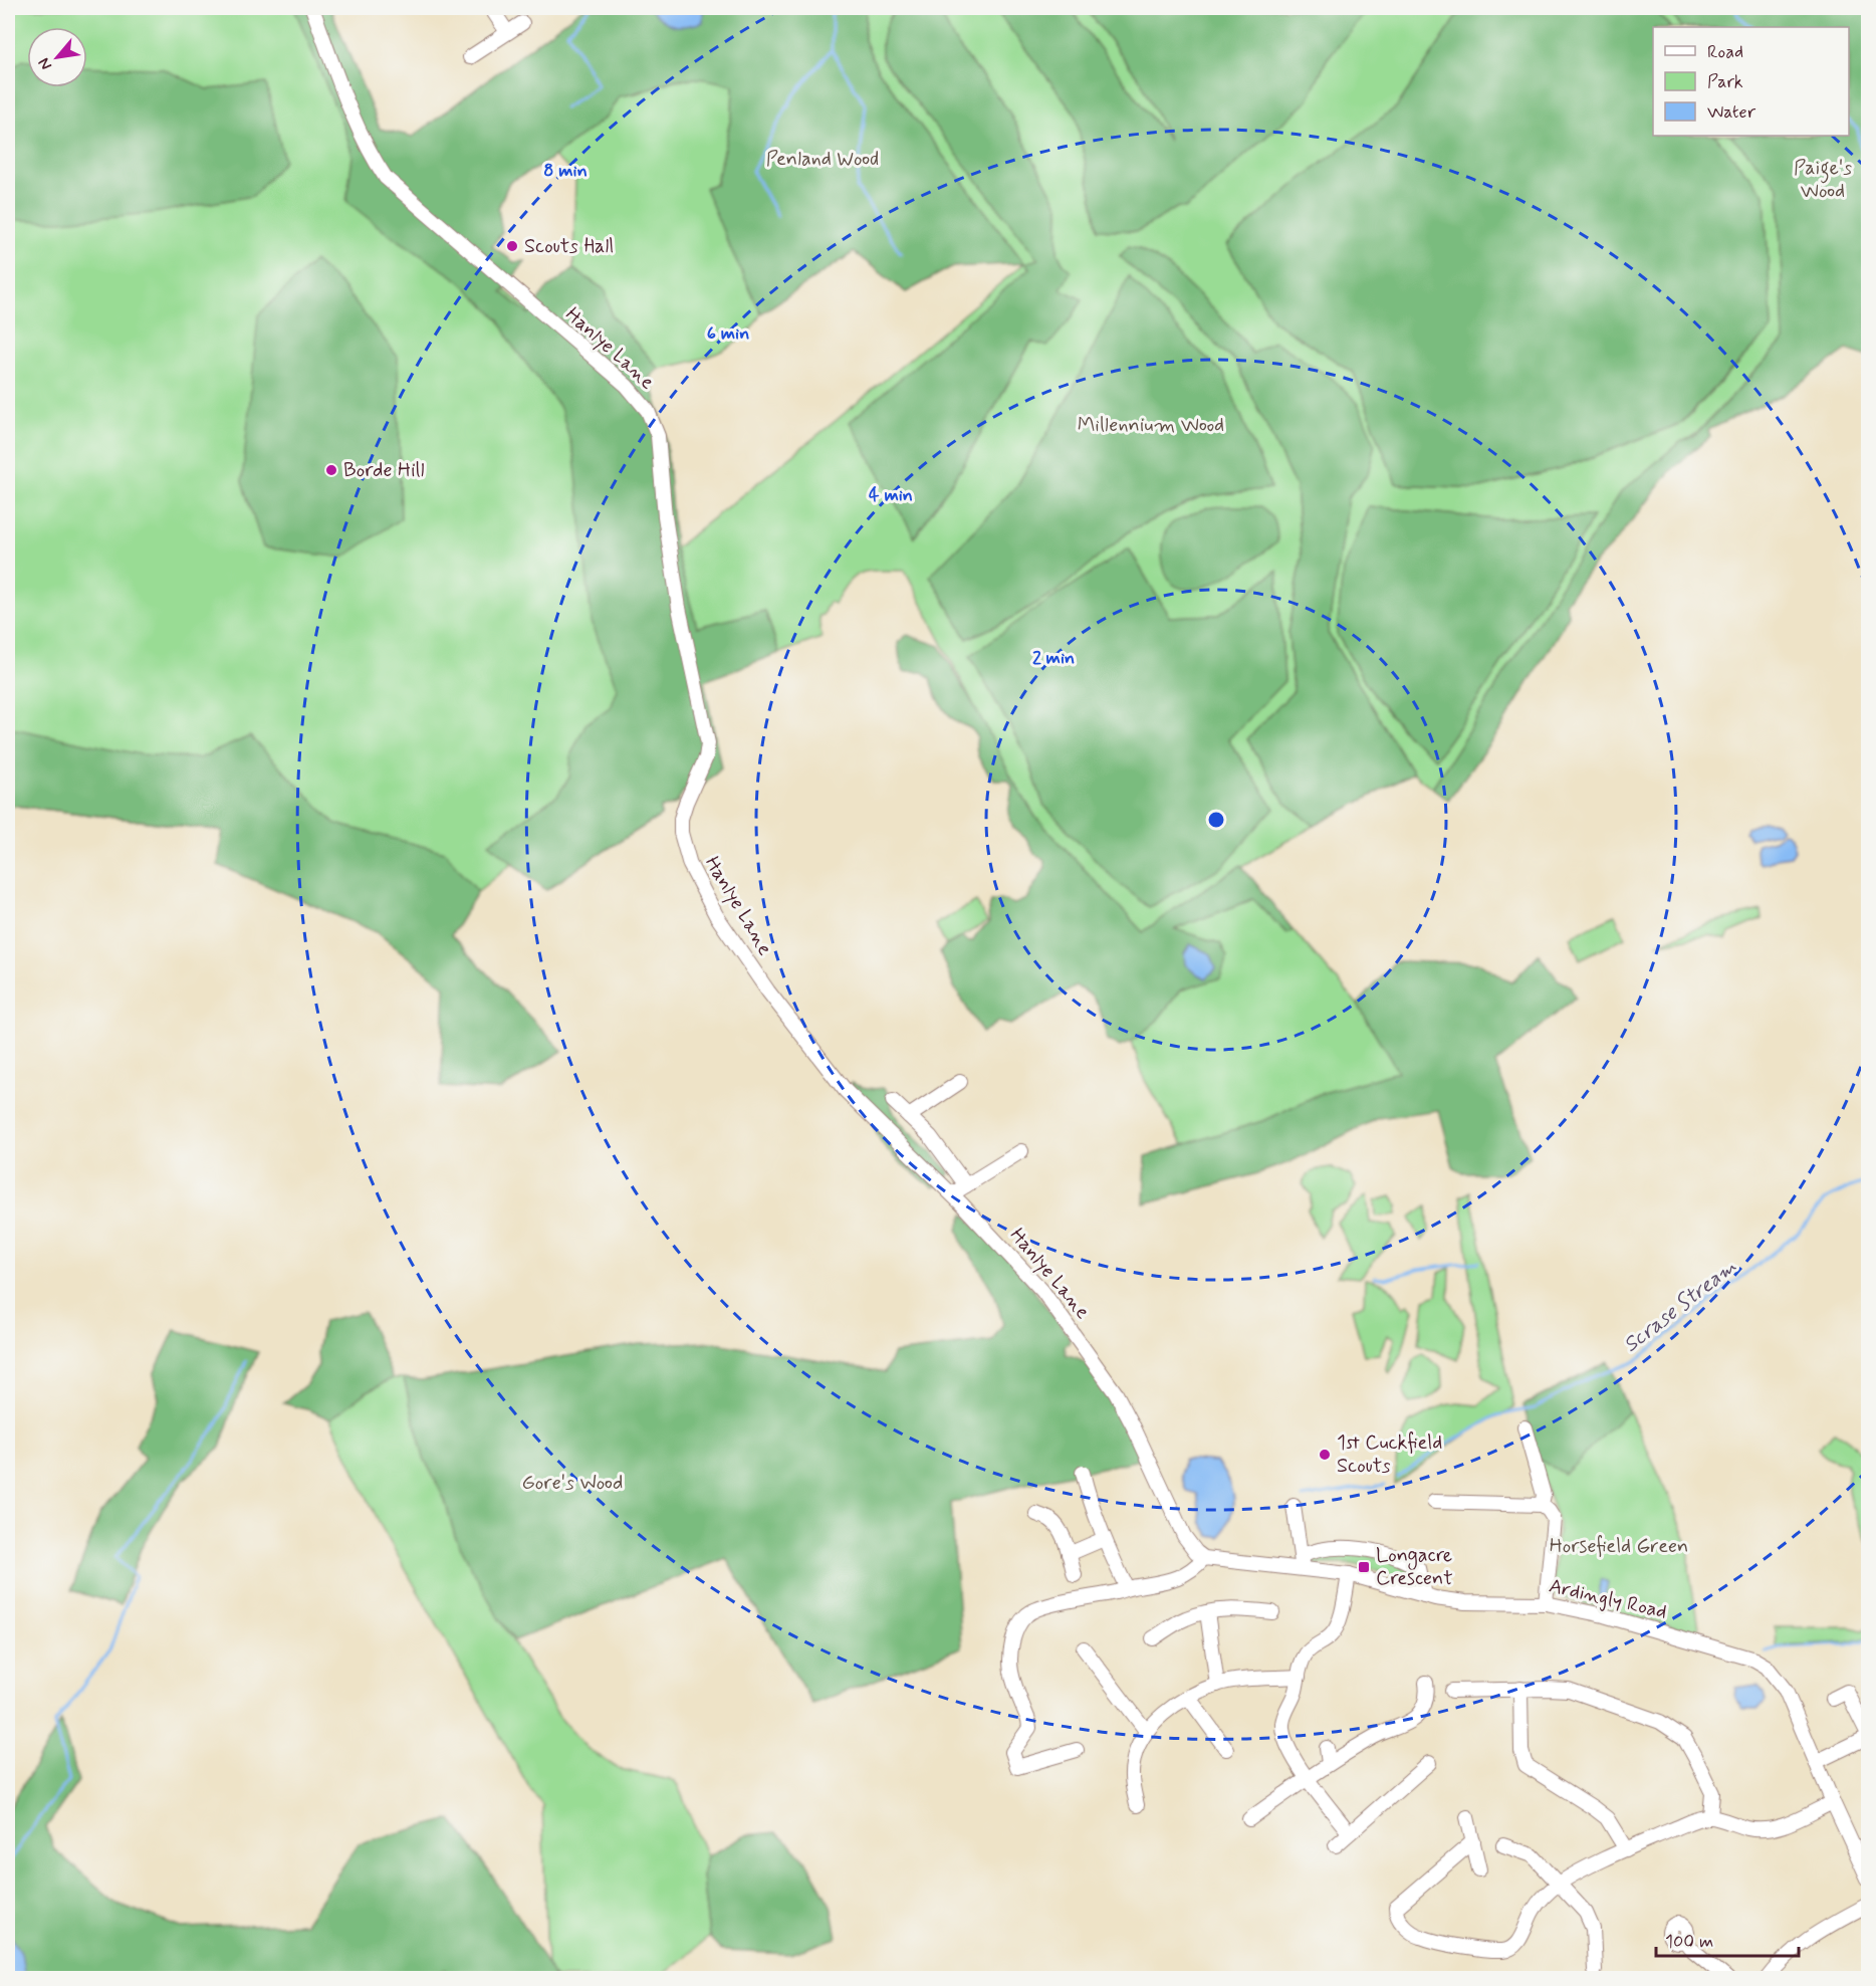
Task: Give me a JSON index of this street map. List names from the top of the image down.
{
  "streets": {
    "street": ["Hanlye Lane", "Ardingly Road"]
  },
  "crossings": [
    ["Hanlye Lane", "Ardingly Road"]
  ],
  "water": ["Scrase Stream"],
  "parks": [
    "Penland Wood",
    "Paige's Wood",
    "Millennium Wood",
    "Gore's Wood",
    "Horsefield Green"
  ],
  "places": {
    "other": ["Scouts Hall", "Borde Hill", "1st Cuckfield Scouts"],
    "transit": ["Longacre Crescent"]
  },
  "legend": ["Road", "Park", "Water"],
  "scale_bar": "100 m",
  "north": "bottom left",
  "rings": [
    "8 min",
    "6 min",
    "4 min",
    "2 min"
  ]
}
